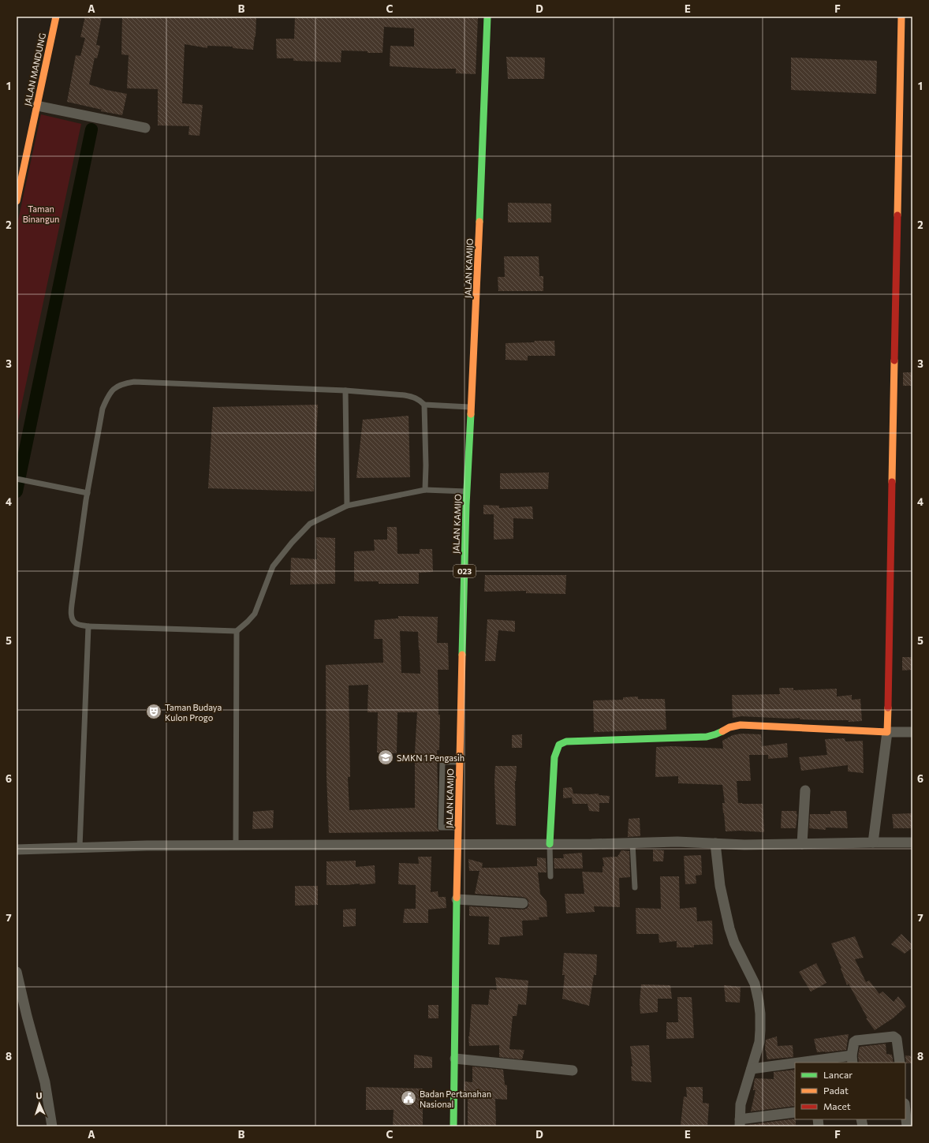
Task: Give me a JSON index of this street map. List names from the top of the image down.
{
  "streets": {
    "main road": ["JALAN MANDUNG", "JALAN KAMIJO", "023"]
  },
  "parks": ["Taman Binangun"],
  "places": {
    "theatre": ["Taman Budaya Kulon Progo"],
    "school or university": ["SMKN 1 Pengasih"],
    "public building": ["Badan Pertanahan Nasional"]
  },
  "legend": ["Lancar", "Padat", "Macet"],
  "north": "top",
  "grid": {
    "columns": [
      "A",
      "B",
      "C",
      "D",
      "E",
      "F"
    ],
    "rows": [
      "1",
      "2",
      "3",
      "4",
      "5",
      "6",
      "7",
      "8"
    ]
  }
}
